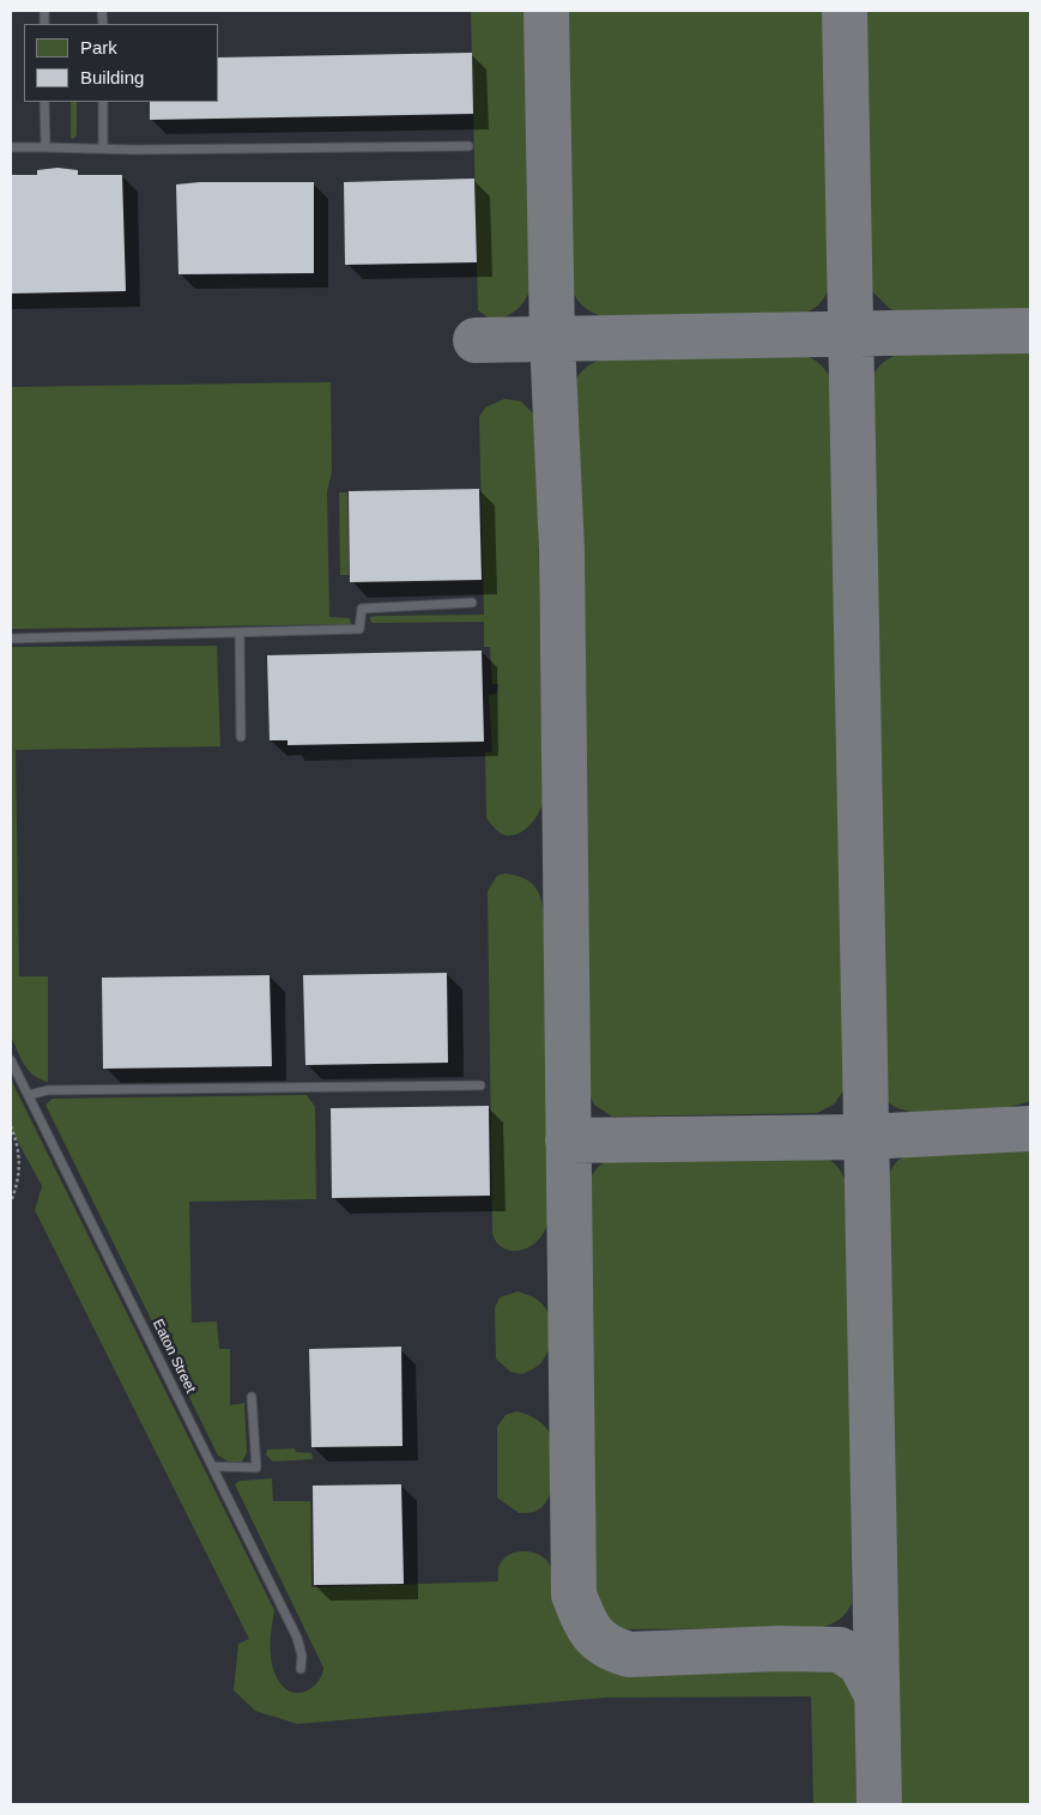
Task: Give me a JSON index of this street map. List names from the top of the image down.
{
  "streets": {
    "lane": ["Eaton Street"]
  },
  "legend": ["Park", "Building"]
}
